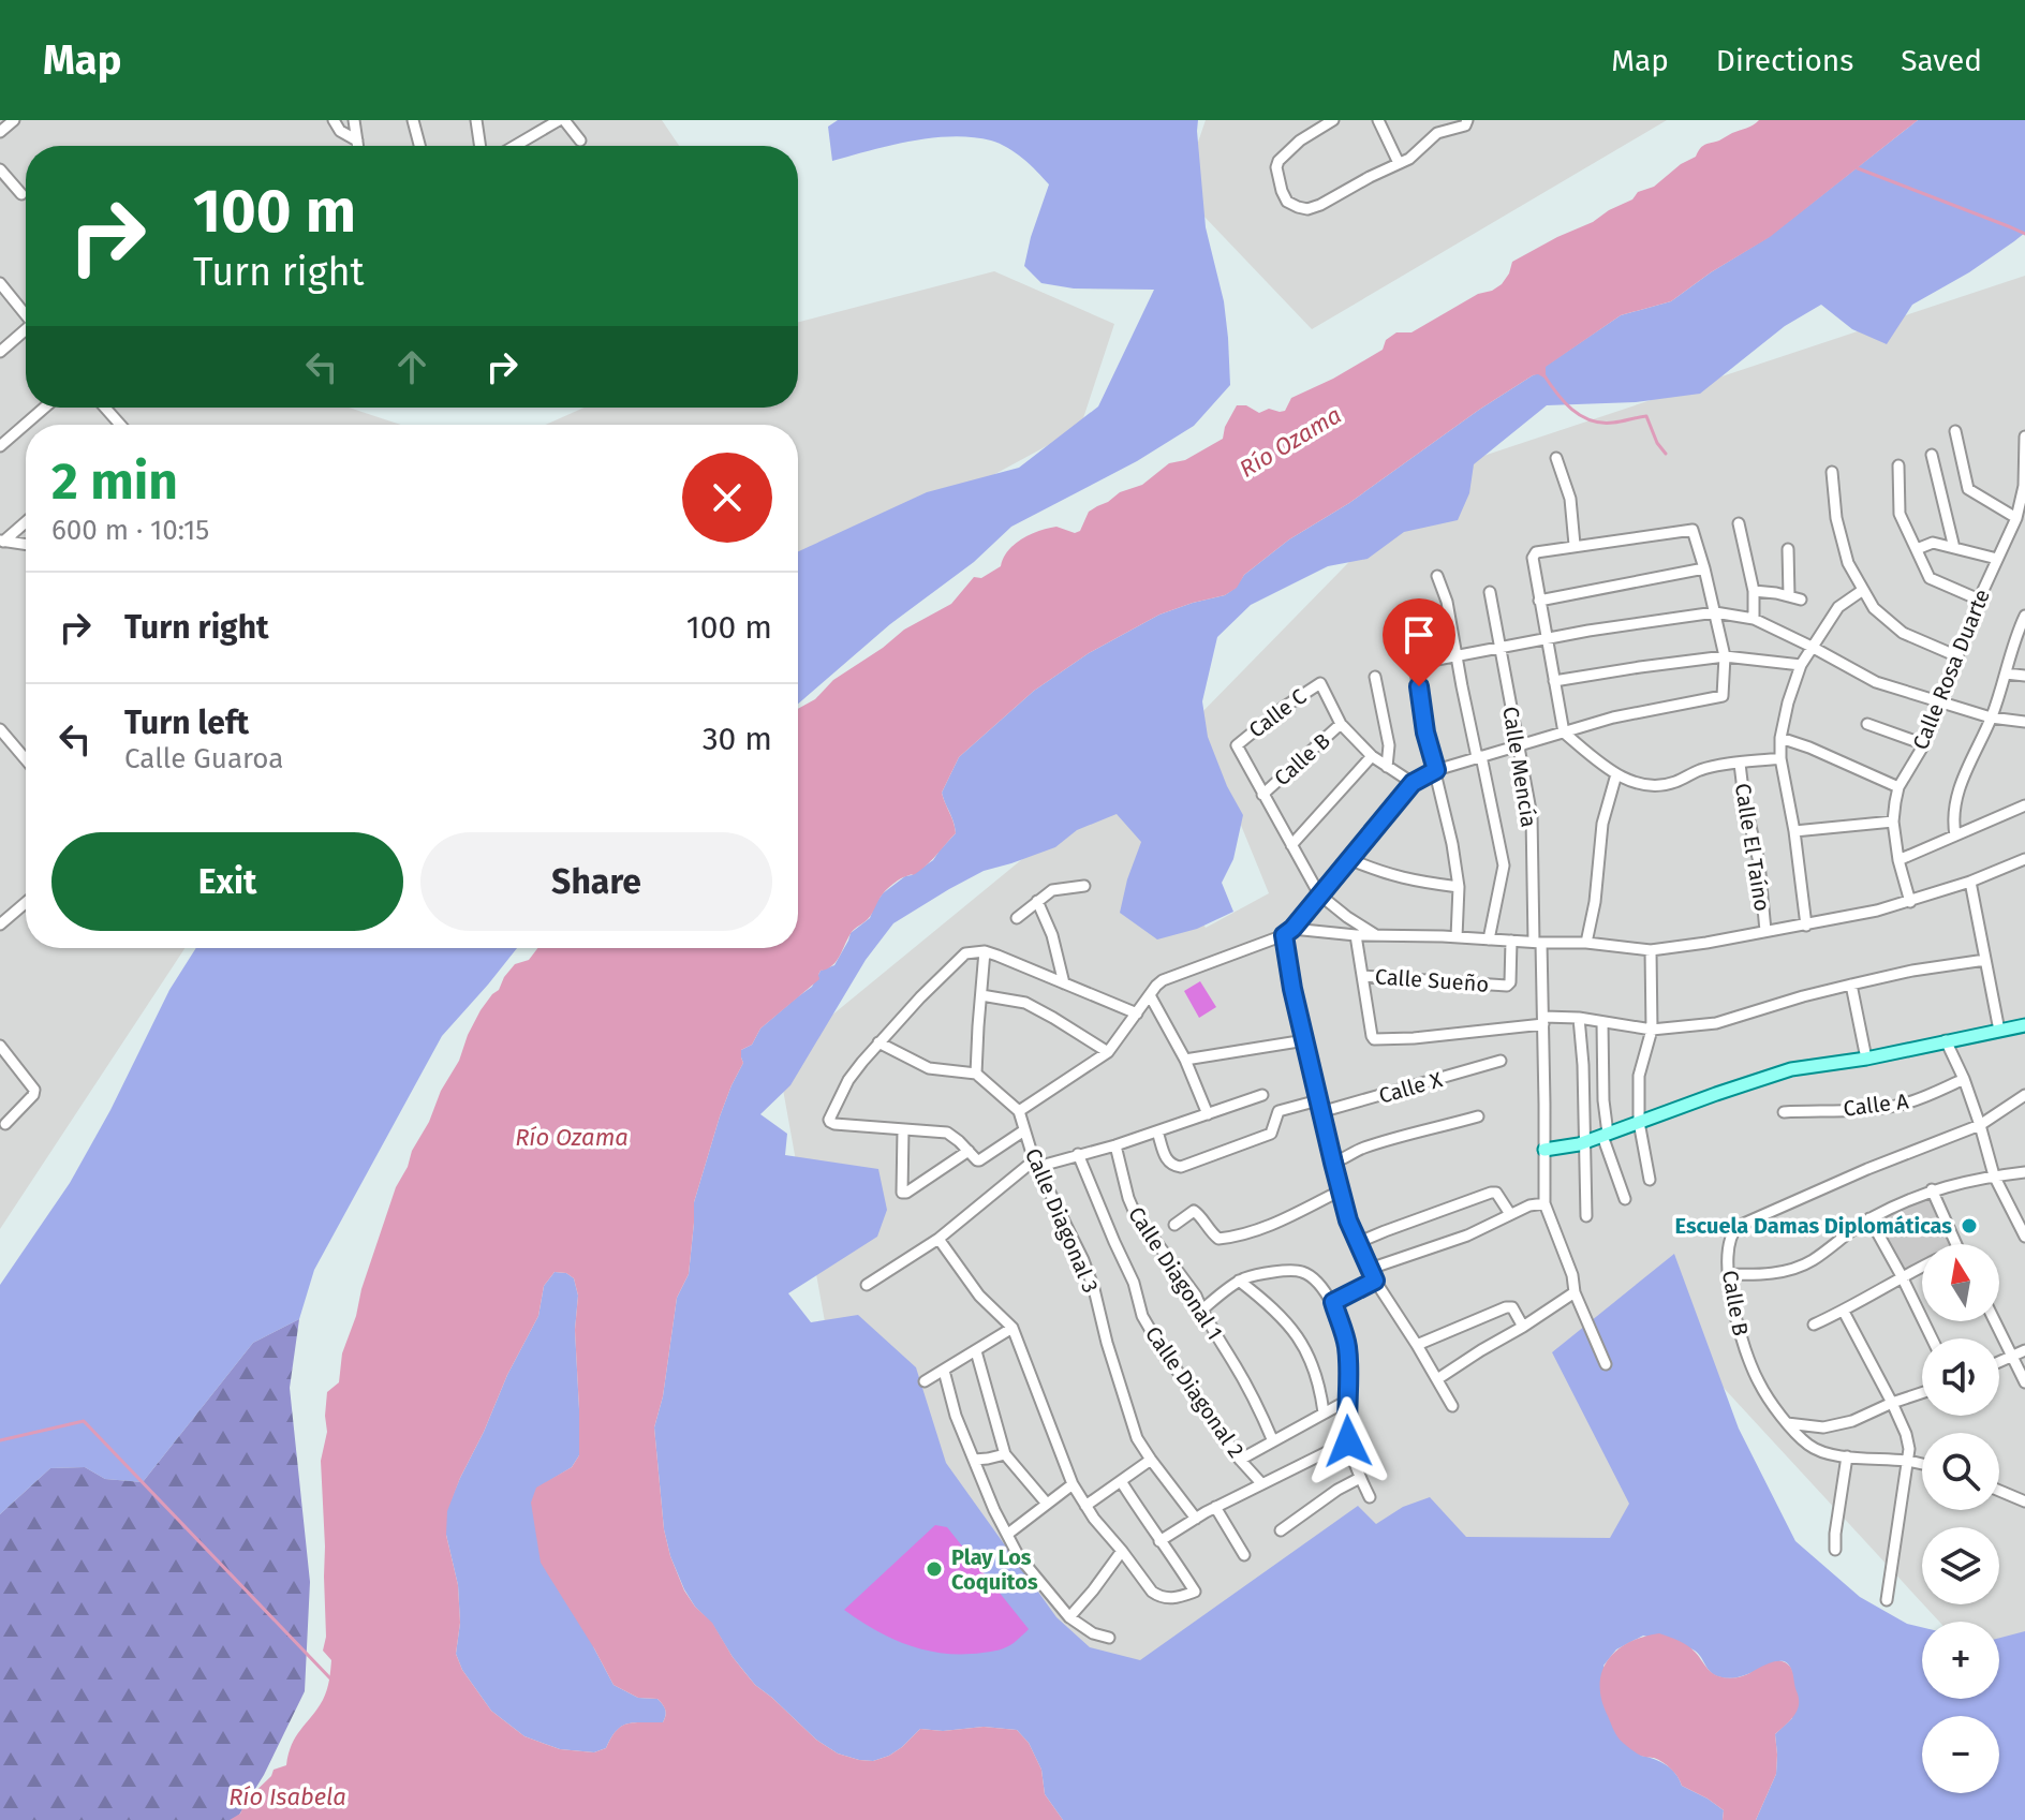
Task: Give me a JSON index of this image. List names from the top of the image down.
{
  "streets": {
    "street": [
      "Calle Rosa Duarte",
      "Calle C",
      "Calle B",
      "Calle Mencía",
      "Calle El Taíno",
      "Calle Sueño",
      "Calle X",
      "Calle A",
      "Calle Diagonal 3",
      "Calle Diagonal 1",
      "Calle Diagonal 2"
    ]
  },
  "crossings": [
    ["Calle C", "Calle B"]
  ],
  "water": ["Río Ozama", "Río Isabela"],
  "places": ["Escuela Damas Diplomáticas", "Play Los Coquitos"],
  "north": "top",
  "page": {
    "header": "Map",
    "nav": ["Map", "Directions", "Saved"],
    "turn": ["100 m", "Turn right"],
    "heading": ["2 min", "600 m · 10:15"],
    "list": [
      {
        "name": "Turn right",
        "value": "100 m"
      },
      {
        "name": "Turn left",
        "note": "Calle Guaroa",
        "value": "30 m"
      }
    ],
    "buttons": ["Exit", "Share"],
    "map_buttons": ["+", "−"]
  }
}
